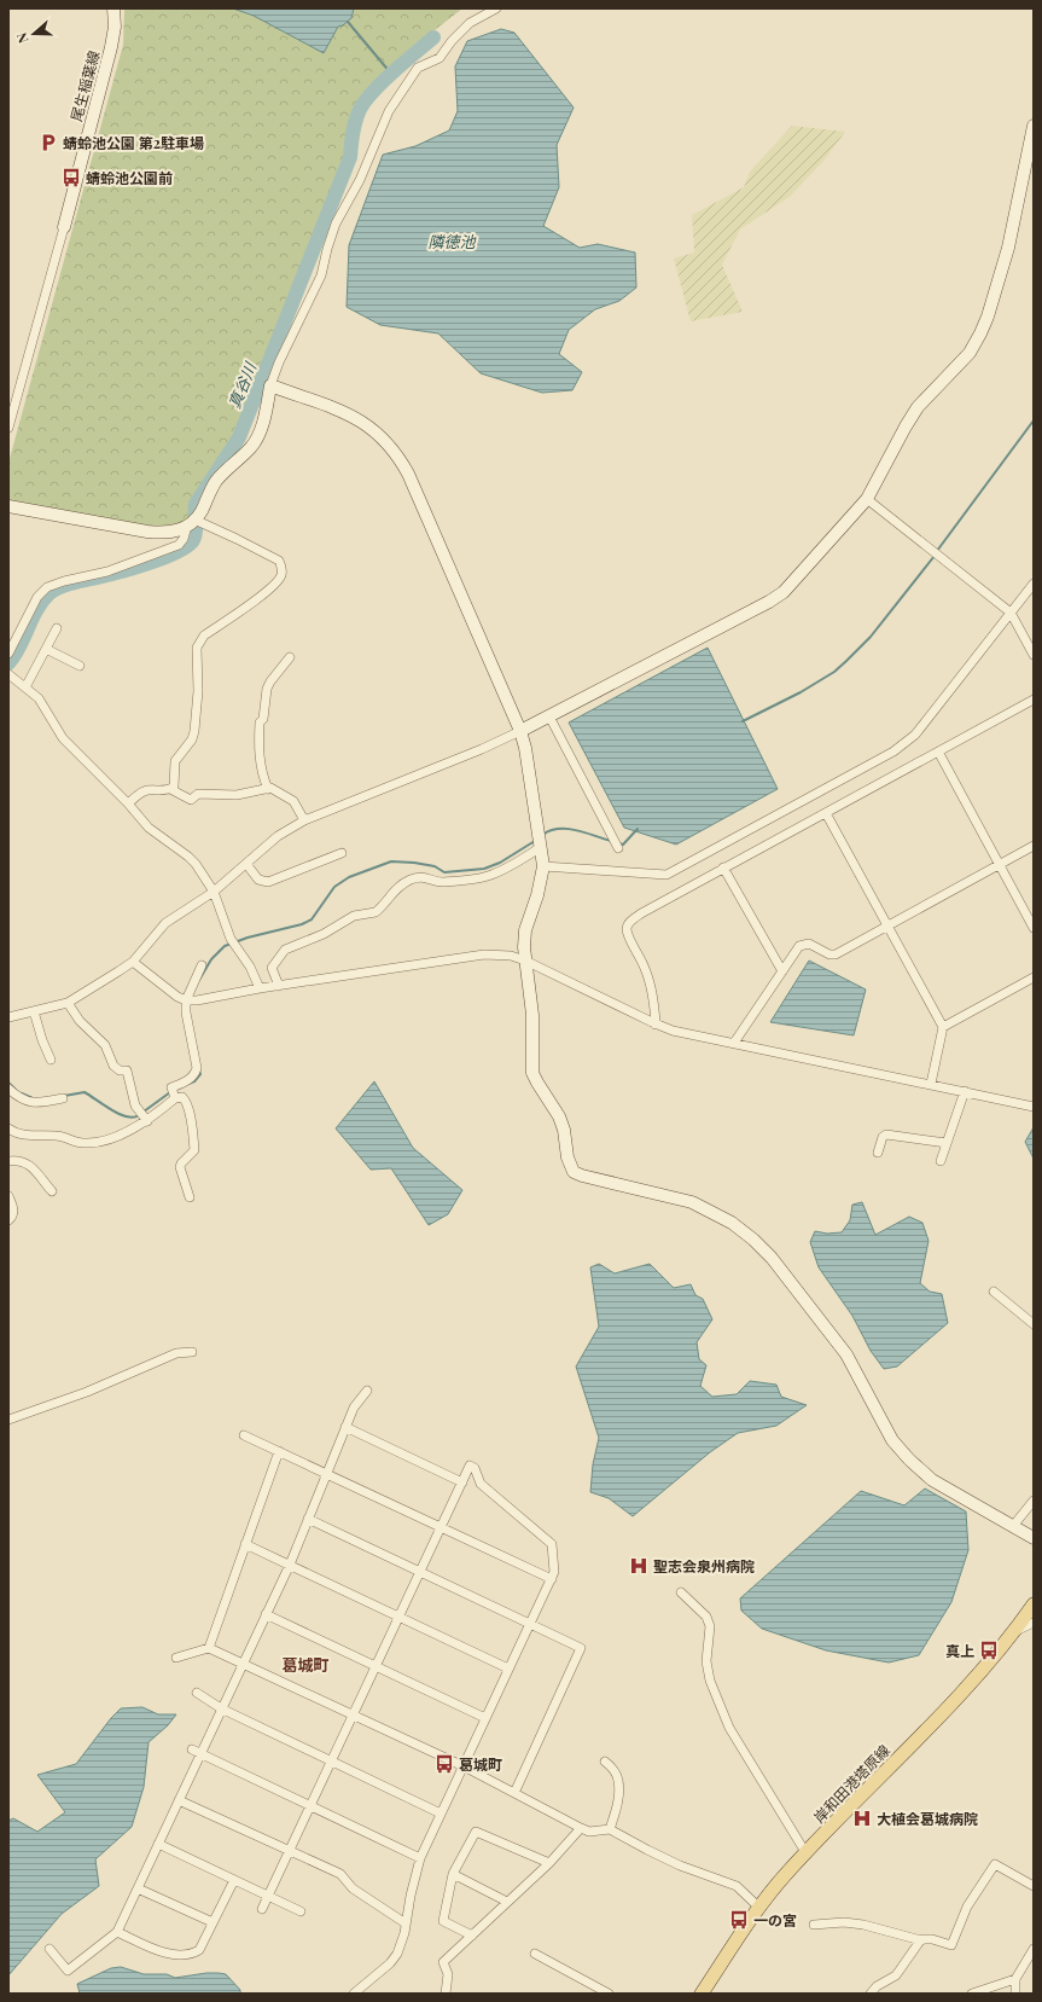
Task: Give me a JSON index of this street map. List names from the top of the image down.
{
  "streets": {
    "main road": ["岸和田港塔原線"],
    "street": ["尾生稲葉線"]
  },
  "districts": ["葛城町"],
  "water": ["隣徳池", "真谷川"],
  "places": {
    "parking": ["蜻蛉池公園 第2駐車場"],
    "bus stop": [
      "蜻蛉池公園前",
      "真上",
      "葛城町",
      "一の宮"
    ],
    "hospital": ["聖志会泉州病院", "大植会葛城病院"]
  },
  "north": "left"
}
